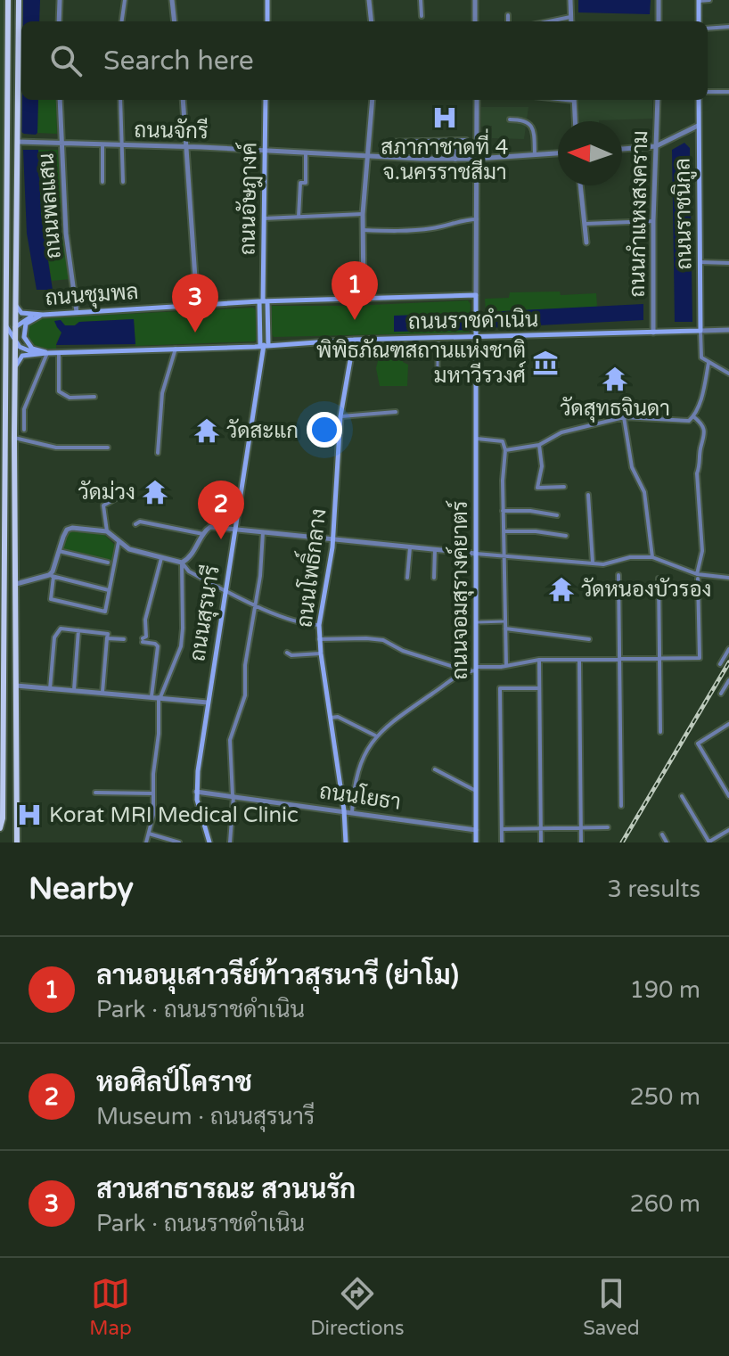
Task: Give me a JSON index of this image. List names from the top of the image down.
{
  "streets": {
    "main road": [
      "ถนนอัษฎางค์",
      "ถนนราชนิกูล",
      "ถนนชุมพล",
      "ถนนราชดำเนิน",
      "ถนนโพธิ์กลาง",
      "ถนนจอมสุรางค์ยาตร์",
      "ถนนสุรนารี"
    ],
    "street": [
      "ถนนจักรี",
      "ถนนพลแสน",
      "ถนนกำแหงสงคราม",
      "ถนนโยธา"
    ]
  },
  "crossings": [
    ["ถนนจักรี", "ถนนอัษฎางค์"],
    ["ถนนจักรี", "ถนนพลแสน"],
    ["ถนนอัษฎางค์", "ถนนชุมพล"],
    ["ถนนอัษฎางค์", "ถนนราชดำเนิน"],
    ["ถนนอัษฎางค์", "ถนนสุรนารี"],
    ["ถนนพลแสน", "ถนนชุมพล"],
    ["ถนนกำแหงสงคราม", "ถนนราชดำเนิน"],
    ["ถนนราชนิกูล", "ถนนราชดำเนิน"],
    ["ถนนชุมพล", "ถนนจอมสุรางค์ยาตร์"],
    ["ถนนราชดำเนิน", "ถนนโพธิ์กลาง"],
    ["ถนนราชดำเนิน", "ถนนจอมสุรางค์ยาตร์"],
    ["ถนนราชดำเนิน", "ถนนสุรนารี"],
    ["ถนนโพธิ์กลาง", "ถนนโยธา"],
    ["ถนนจอมสุรางค์ยาตร์", "ถนนโยธา"],
    ["ถนนสุรนารี", "ถนนโยธา"]
  ],
  "places": {
    "hospital": ["สภากาชาดที่ 4 จ.นครราชสีมา", "Korat MRI Medical Clinic"],
    "museum": ["พิพิธภัณฑสถานแห่งชาติ มหาวีรวงศ์"],
    "temple": [
      "วัดสุทธจินดา",
      "วัดสะแก",
      "วัดม่วง",
      "วัดหนองบัวรอง"
    ]
  },
  "north": "left",
  "page": {
    "search": "Search here",
    "pins": ["1", "3", "2"],
    "heading": ["Nearby", "3 results"],
    "list": [
      {
        "mark": "1",
        "name": "ลานอนุเสาวรีย์ท้าวสุรนารี (ย่าโม)",
        "note": "Park · ถนนราชดำเนิน",
        "value": "190 m"
      },
      {
        "mark": "2",
        "name": "หอศิลป์โคราช",
        "note": "Museum · ถนนสุรนารี",
        "value": "250 m"
      },
      {
        "mark": "3",
        "name": "สวนสาธารณะ สวนนรัก",
        "note": "Park · ถนนราชดำเนิน",
        "value": "260 m"
      }
    ],
    "nav": ["Map", "Directions", "Saved"]
  }
}
